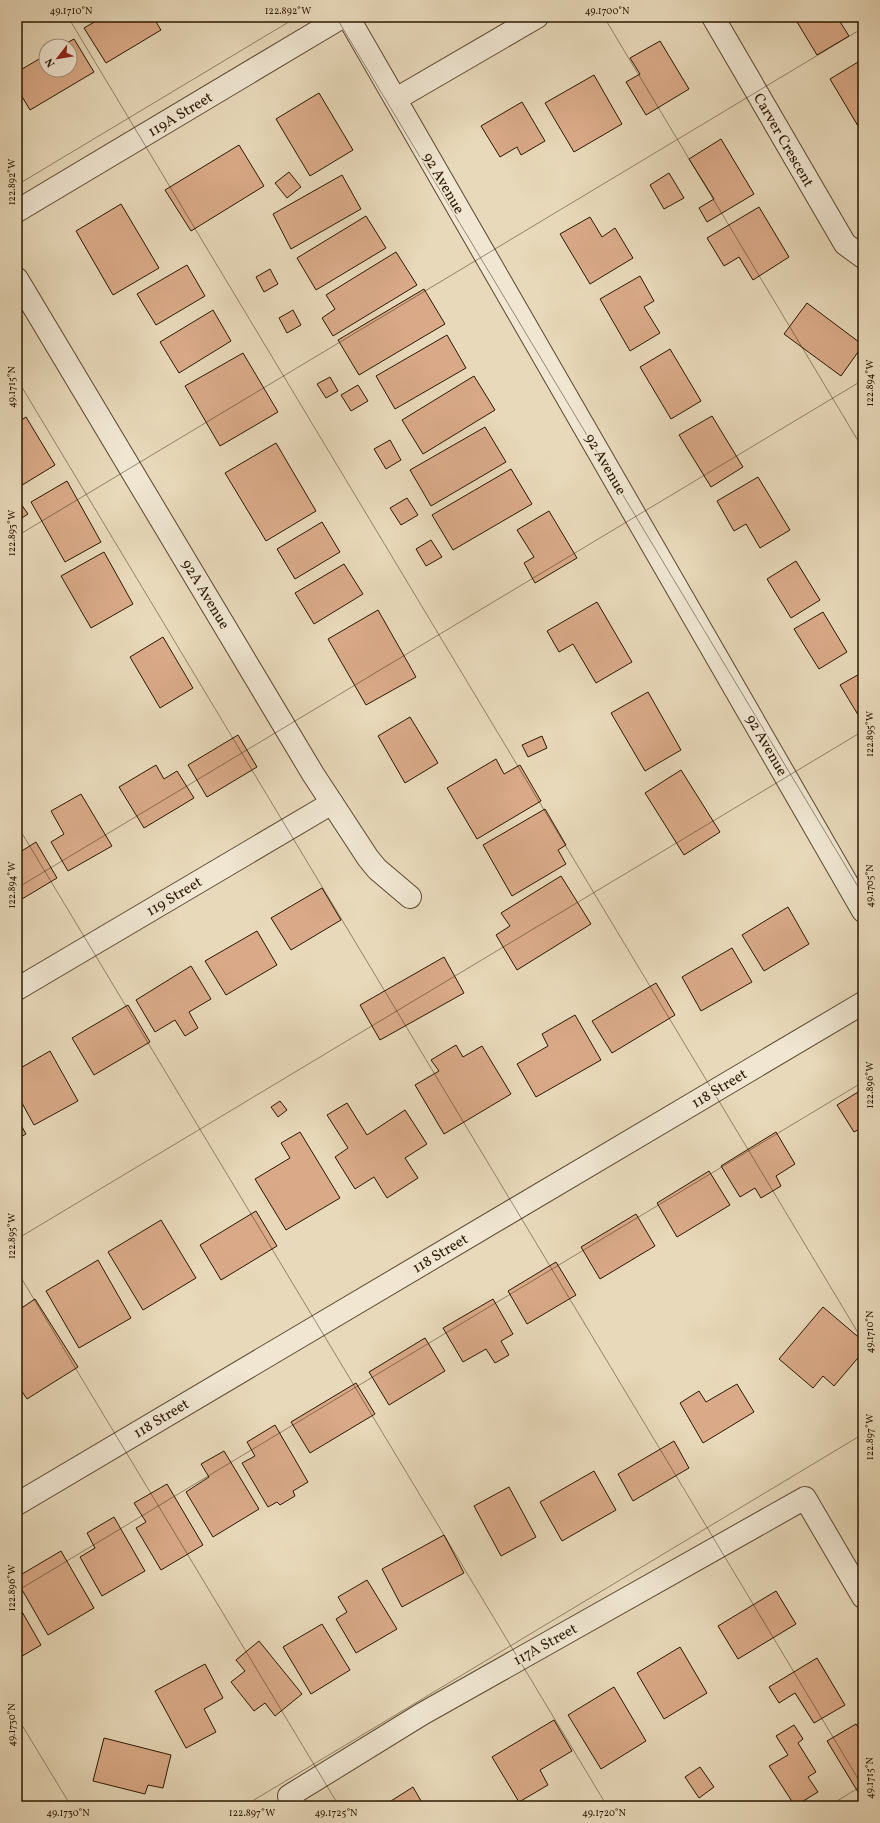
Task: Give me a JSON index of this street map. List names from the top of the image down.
{
  "streets": {
    "street": [
      "119A Street",
      "Carver Crescent",
      "92 Avenue",
      "92A Avenue",
      "119 Street",
      "118 Street",
      "117A Street"
    ]
  },
  "crossings": [
    ["92A Avenue", "119 Street"]
  ],
  "north": "bottom left",
  "coordinates": [
    "49.1710°N",
    "122.892°W",
    "49.1700°N",
    "122.894°W",
    "49.1715°N",
    "122.893°W",
    "122.895°W",
    "49.1705°N",
    "122.896°W",
    "122.897°W",
    "49.1730°N",
    "49.1725°N",
    "49.1720°N"
  ]
}
